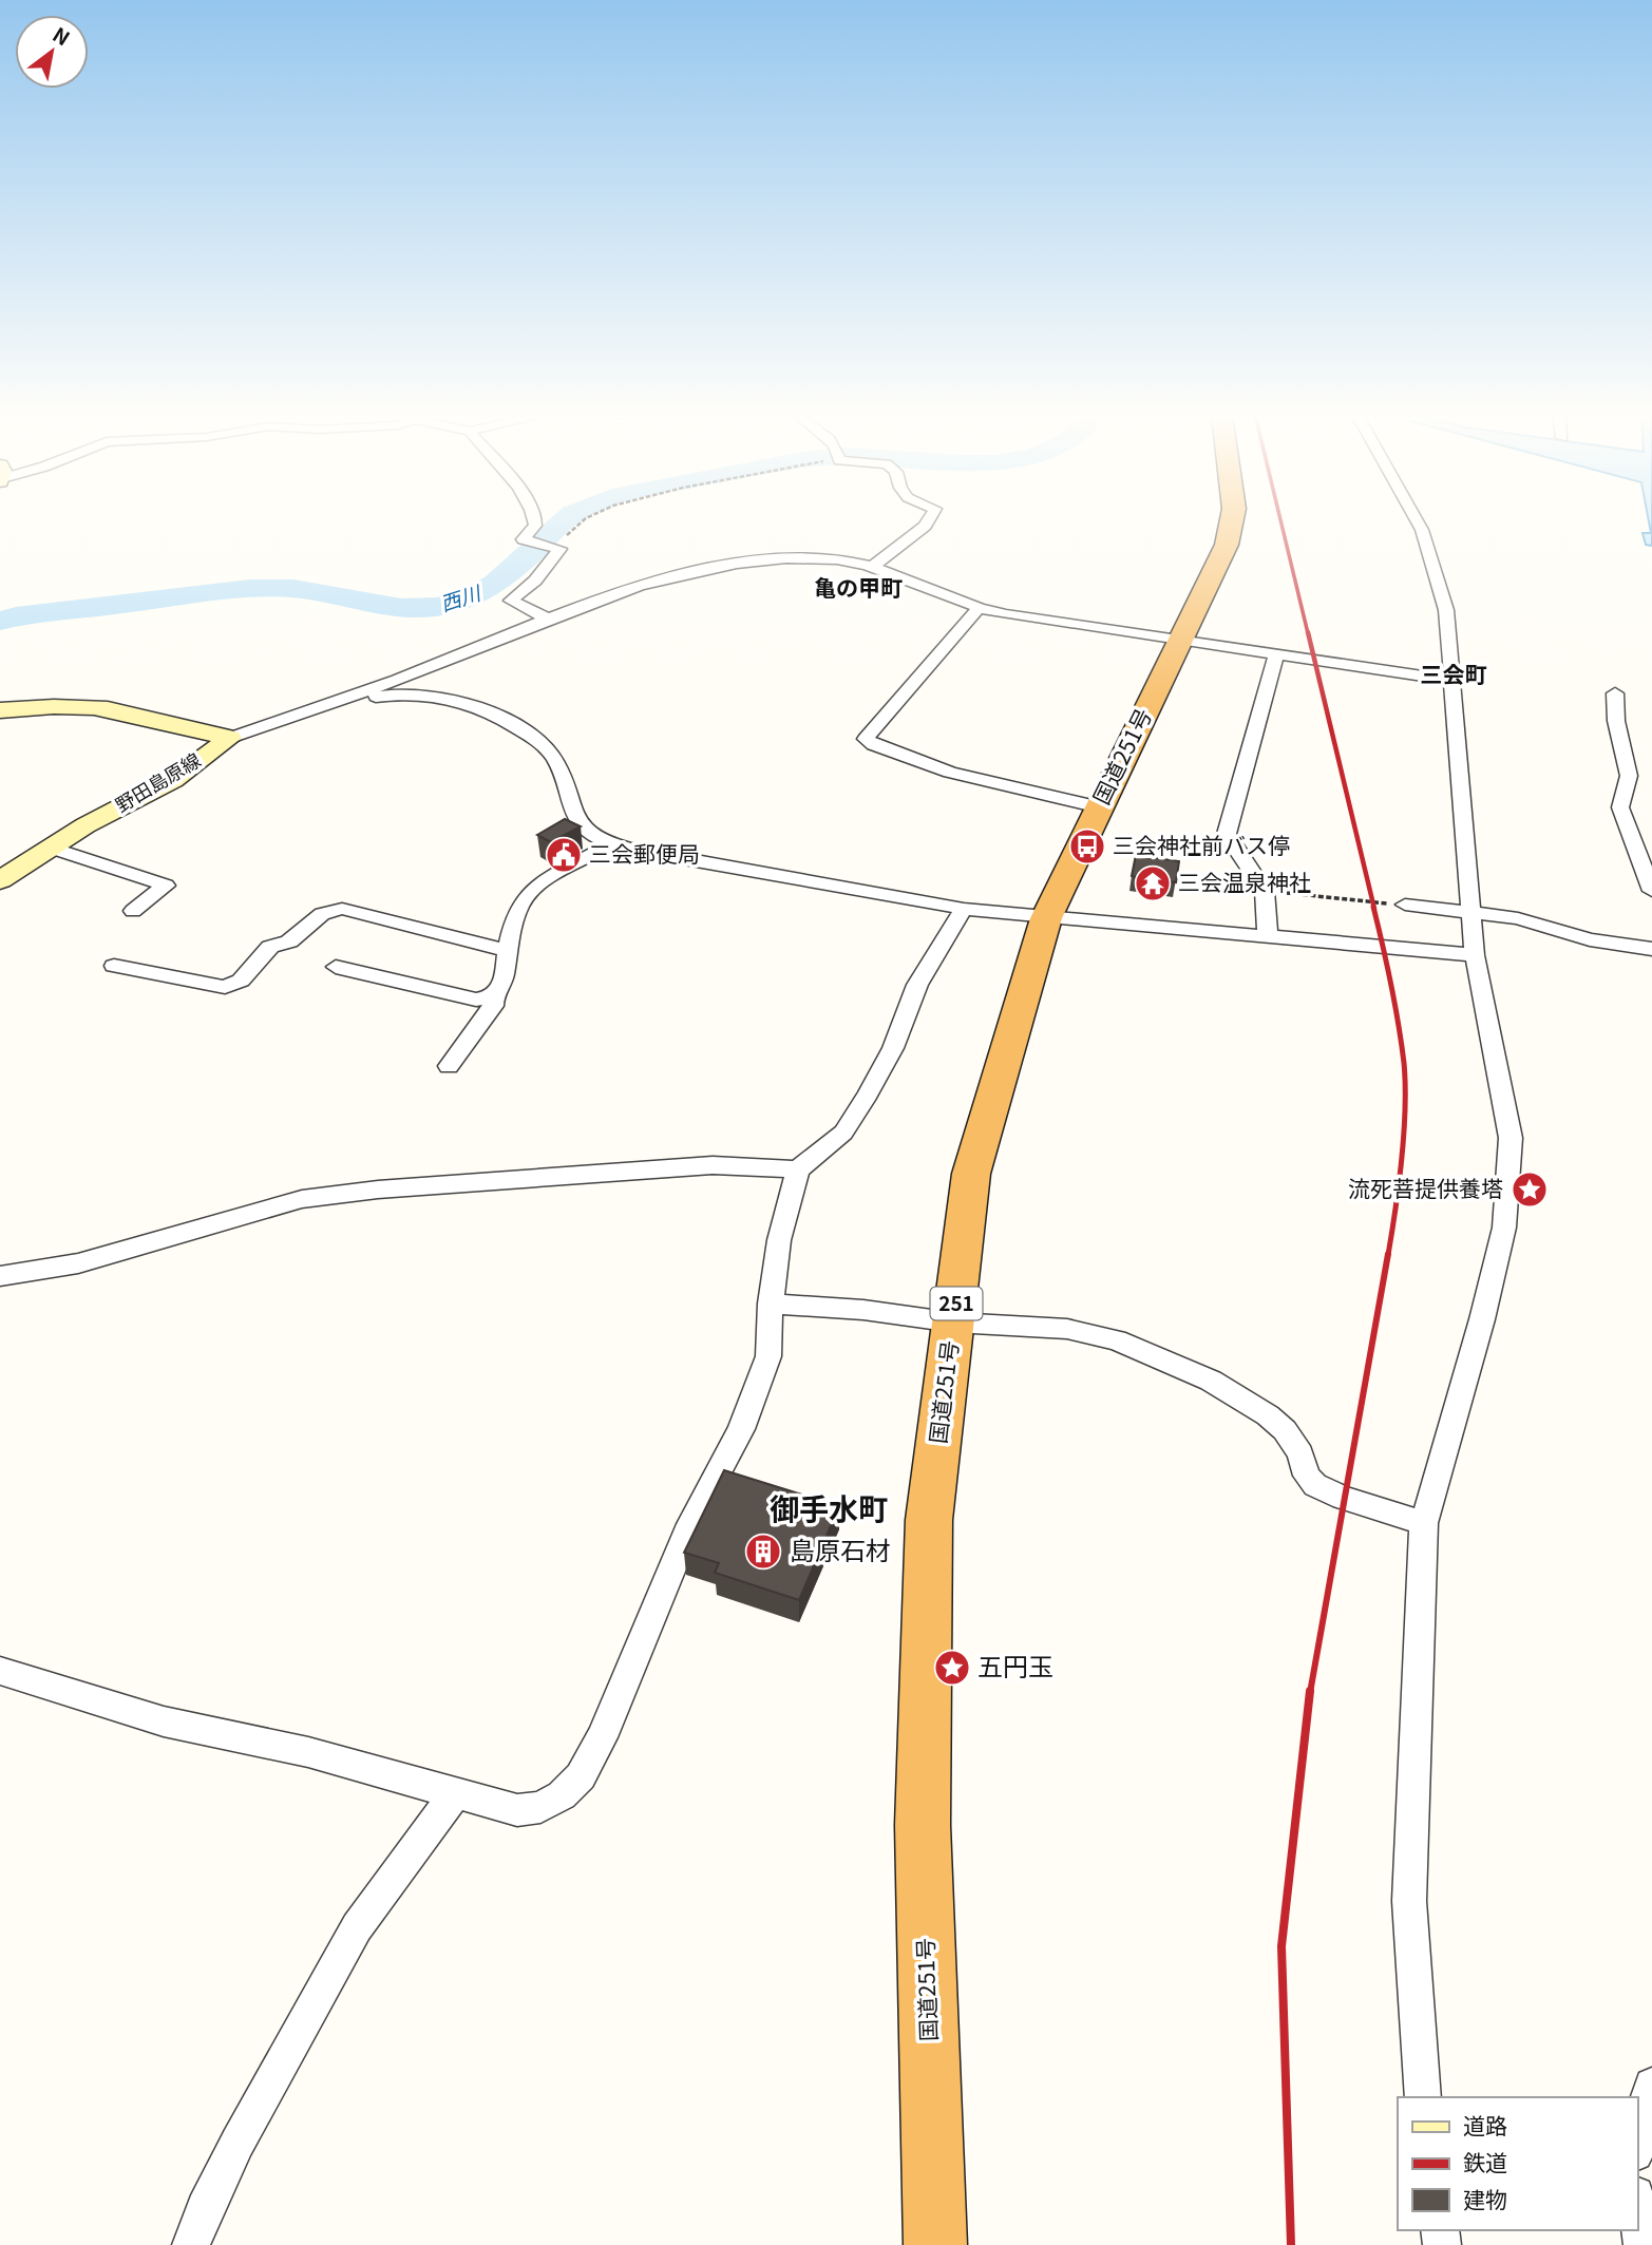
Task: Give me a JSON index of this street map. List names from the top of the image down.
{
  "streets": {
    "highway": ["国道251号", "251"],
    "main road": ["野田島原線"]
  },
  "districts": ["亀の甲町", "三会町", "御手水町"],
  "water": ["西川"],
  "places": {
    "bus stop": ["三会神社前バス停"],
    "public building": ["三会郵便局"],
    "temple": ["三会温泉神社"],
    "place": ["流死菩提供養塔", "五円玉"],
    "building": ["島原石材"]
  },
  "legend": ["道路", "鉄道", "建物"],
  "north": "top right"
}
